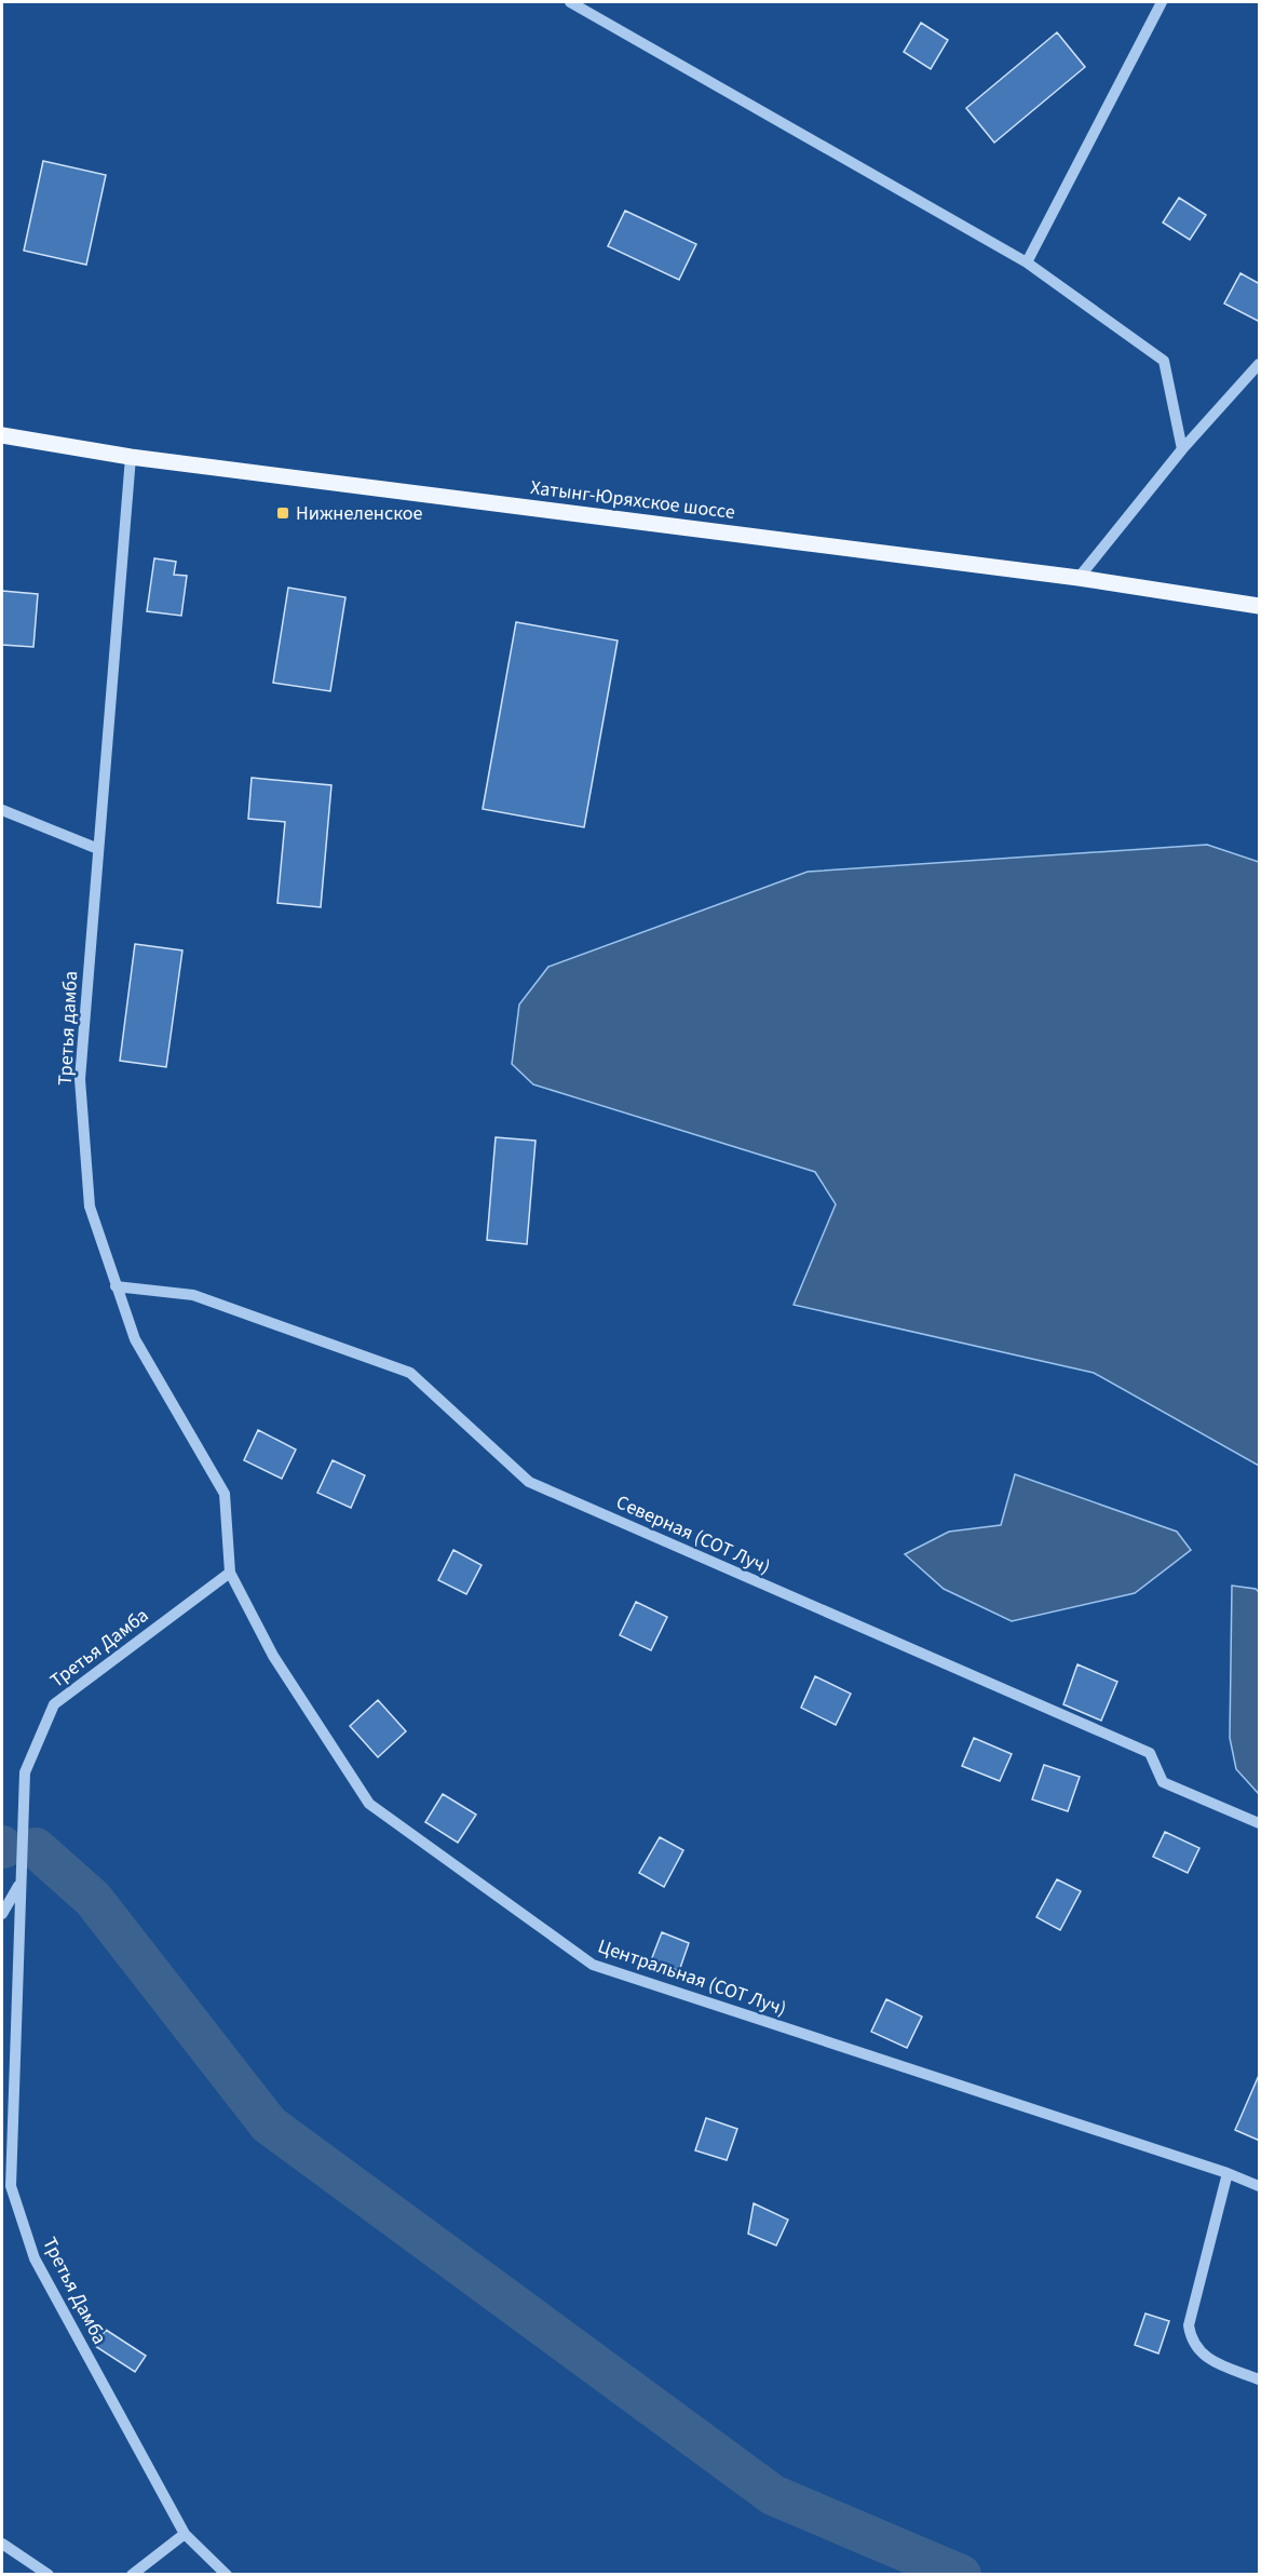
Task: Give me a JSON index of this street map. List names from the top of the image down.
{
  "streets": {
    "main road": ["Хатынг-Юряхское шоссе"],
    "street": [
      "Третья дамба",
      "Северная (СОТ Луч)",
      "Третья Дамба",
      "Центральная (СОТ Луч)"
    ]
  },
  "crossings": [
    ["Хатынг-Юряхское шоссе", "Третья дамба"],
    ["Третья дамба", "Северная (СОТ Луч)"],
    ["Третья дамба", "Третья Дамба"],
    ["Третья дамба", "Центральная (СОТ Луч)"],
    ["Третья Дамба", "Центральная (СОТ Луч)"]
  ],
  "places": {
    "transit": ["Нижнеленское"]
  }
}
